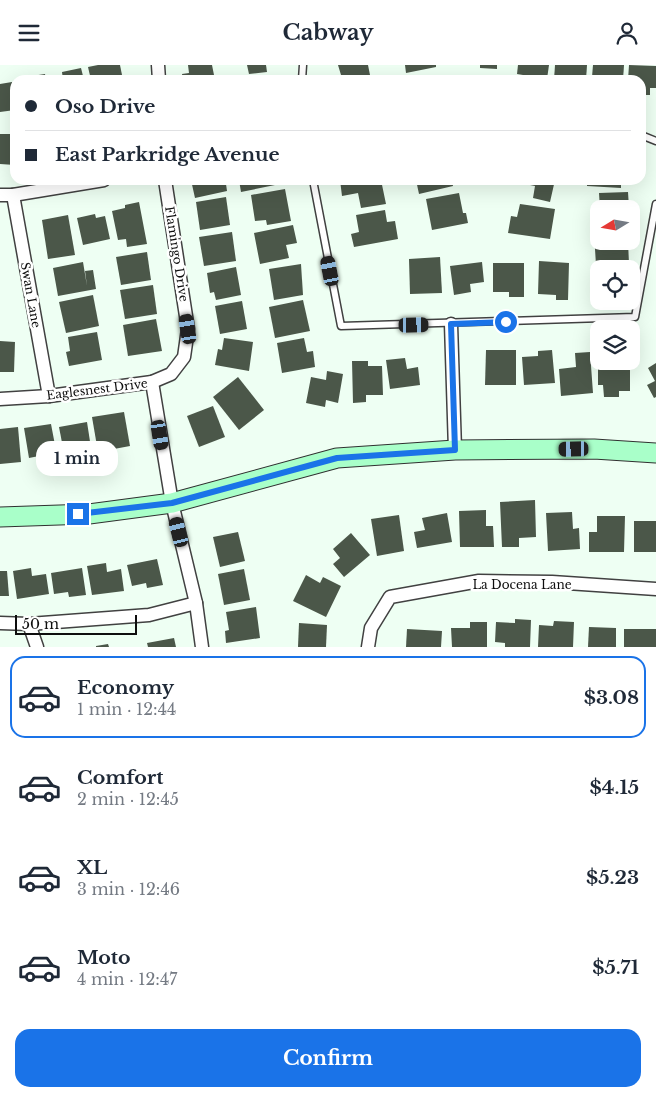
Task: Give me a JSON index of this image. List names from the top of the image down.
{
  "streets": {
    "street": [
      "Flamingo Drive",
      "Swan Lane",
      "Eaglesnest Drive",
      "La Docena Lane"
    ]
  },
  "crossings": [
    ["Flamingo Drive", "Eaglesnest Drive"],
    ["Swan Lane", "Eaglesnest Drive"]
  ],
  "scale_bar": "50 m",
  "north": "left",
  "page": {
    "header": "Cabway",
    "banner": ["Oso Drive", "East Parkridge Avenue"],
    "bubble": "1 min",
    "scale": "50 m",
    "list": [
      {
        "name": "Economy",
        "note": "1 min · 12:44",
        "value": "$3.08"
      },
      {
        "name": "Comfort",
        "note": "2 min · 12:45",
        "value": "$4.15"
      },
      {
        "name": "XL",
        "note": "3 min · 12:46",
        "value": "$5.23"
      },
      {
        "name": "Moto",
        "note": "4 min · 12:47",
        "value": "$5.71"
      }
    ],
    "buttons": "Confirm"
  }
}
